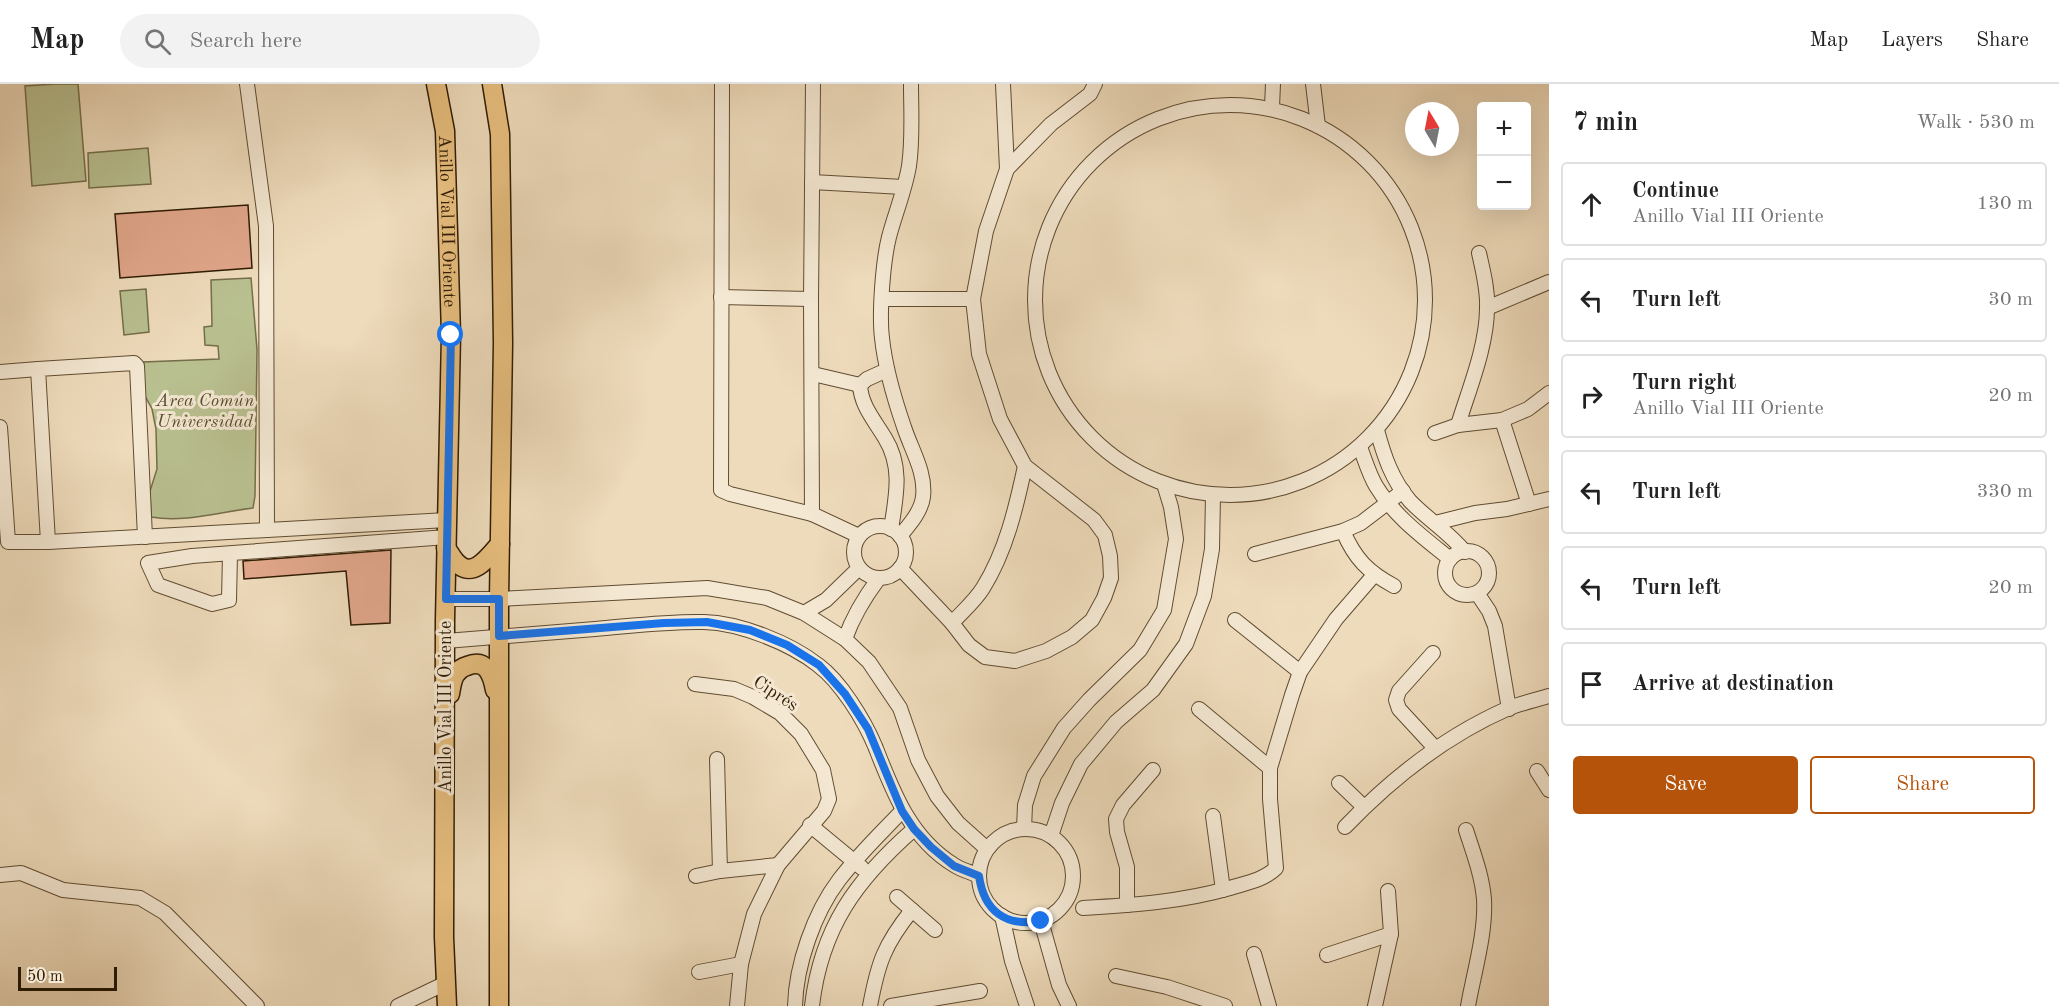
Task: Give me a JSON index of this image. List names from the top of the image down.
{
  "streets": {
    "main road": ["Anillo Vial III Oriente"],
    "street": ["Ciprés"]
  },
  "parks": ["Area Común Universidad"],
  "scale_bar": "50 m",
  "north": "top",
  "page": {
    "header": "Map",
    "search": "Search here",
    "nav": ["Map", "Layers", "Share"],
    "heading": ["7 min", "Walk · 530 m"],
    "map_buttons": ["+", "−"],
    "list": [
      ["Continue", "Anillo Vial III Oriente", "130 m"],
      ["Turn left", "30 m"],
      ["Turn right", "Anillo Vial III Oriente", "20 m"],
      ["Turn left", "330 m"],
      ["Turn left", "20 m"],
      "Arrive at destination"
    ],
    "buttons": ["Save", "Share"],
    "scale": "50 m"
  }
}
